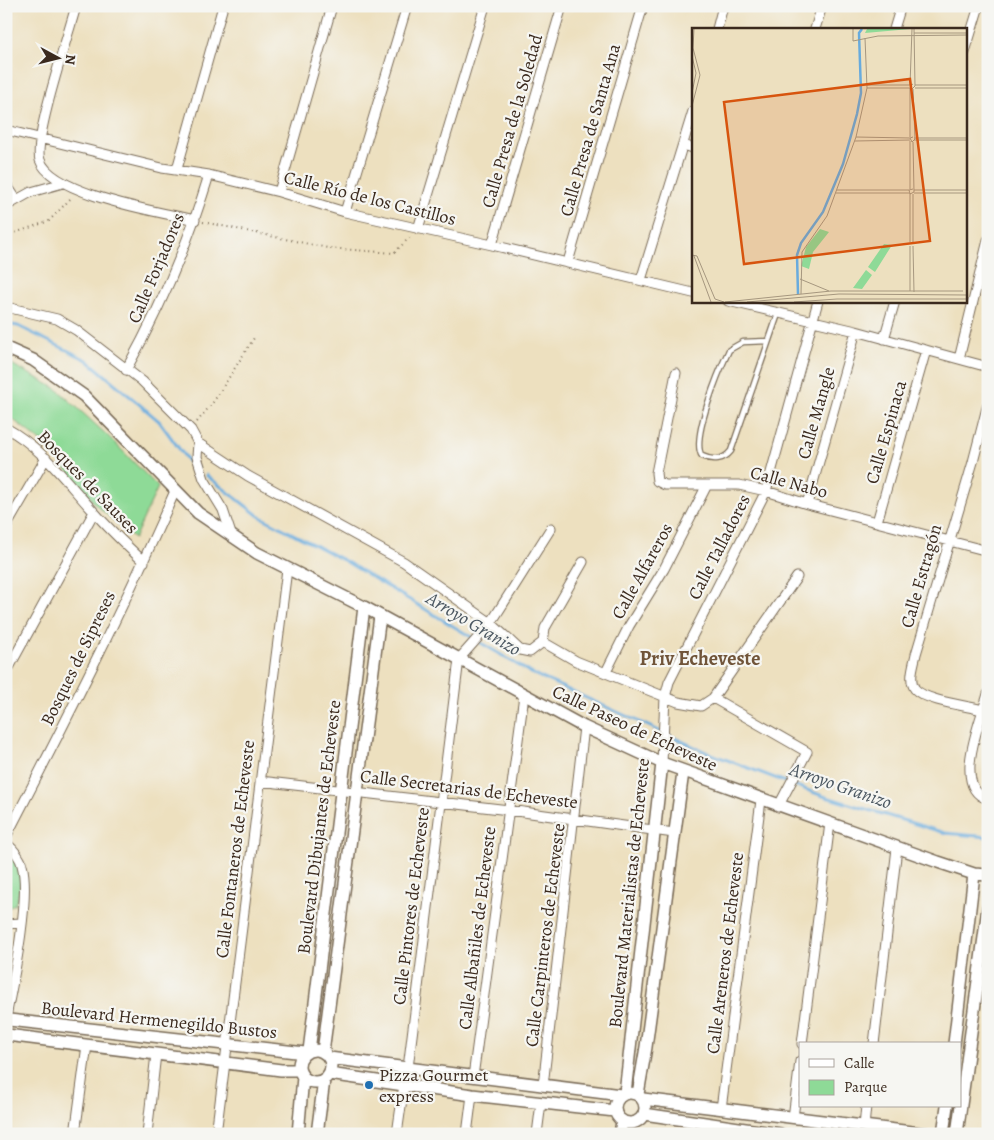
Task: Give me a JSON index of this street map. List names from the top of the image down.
{
  "streets": {
    "street": [
      "Calle Presa de la Soledad",
      "Calle Presa de Santa Ana",
      "Calle Río de los Castillos",
      "Calle Forjadores",
      "Calle Mangle",
      "Calle Espinaca",
      "Bosques de Sauses",
      "Calle Nabo",
      "Calle Talladores",
      "Calle Alfareros",
      "Calle Estragón",
      "Bosques de Sipreses",
      "Calle Paseo de Echeveste",
      "Calle Secretarias de Echeveste",
      "Boulevard Dibujantes de Echeveste",
      "Calle Fontaneros de Echeveste",
      "Boulevard Materialistas de Echeveste",
      "Calle Pintores de Echeveste",
      "Calle Albañiles de Echeveste",
      "Calle Carpinteros de Echeveste",
      "Calle Areneros de Echeveste",
      "Boulevard Hermenegildo Bustos"
    ]
  },
  "crossings": [
    ["Calle Presa de la Soledad", "Calle Río de los Castillos"],
    ["Calle Presa de Santa Ana", "Calle Río de los Castillos"],
    ["Calle Río de los Castillos", "Calle Forjadores"],
    ["Calle Mangle", "Calle Nabo"],
    ["Calle Espinaca", "Calle Nabo"],
    ["Bosques de Sauses", "Bosques de Sipreses"],
    ["Calle Nabo", "Calle Talladores"],
    ["Calle Nabo", "Calle Alfareros"],
    ["Calle Nabo", "Calle Estragón"],
    ["Calle Talladores", "Boulevard Materialistas de Echeveste"],
    ["Bosques de Sipreses", "Calle Paseo de Echeveste"],
    ["Calle Paseo de Echeveste", "Boulevard Dibujantes de Echeveste"],
    ["Calle Paseo de Echeveste", "Calle Fontaneros de Echeveste"],
    ["Calle Paseo de Echeveste", "Boulevard Materialistas de Echeveste"],
    ["Calle Paseo de Echeveste", "Calle Pintores de Echeveste"],
    ["Calle Paseo de Echeveste", "Calle Albañiles de Echeveste"],
    ["Calle Paseo de Echeveste", "Calle Carpinteros de Echeveste"],
    ["Calle Paseo de Echeveste", "Calle Areneros de Echeveste"],
    ["Calle Secretarias de Echeveste", "Boulevard Dibujantes de Echeveste"],
    ["Calle Secretarias de Echeveste", "Calle Fontaneros de Echeveste"],
    ["Calle Secretarias de Echeveste", "Boulevard Materialistas de Echeveste"],
    ["Calle Secretarias de Echeveste", "Calle Pintores de Echeveste"],
    ["Calle Secretarias de Echeveste", "Calle Albañiles de Echeveste"],
    ["Calle Secretarias de Echeveste", "Calle Carpinteros de Echeveste"],
    ["Boulevard Dibujantes de Echeveste", "Boulevard Hermenegildo Bustos"],
    ["Calle Fontaneros de Echeveste", "Boulevard Hermenegildo Bustos"]
  ],
  "districts": ["Priv Echeveste"],
  "water": ["Arroyo Granizo"],
  "places": ["Pizza Gourmet express"],
  "legend": ["Calle", "Parque"],
  "north": "right"
}
